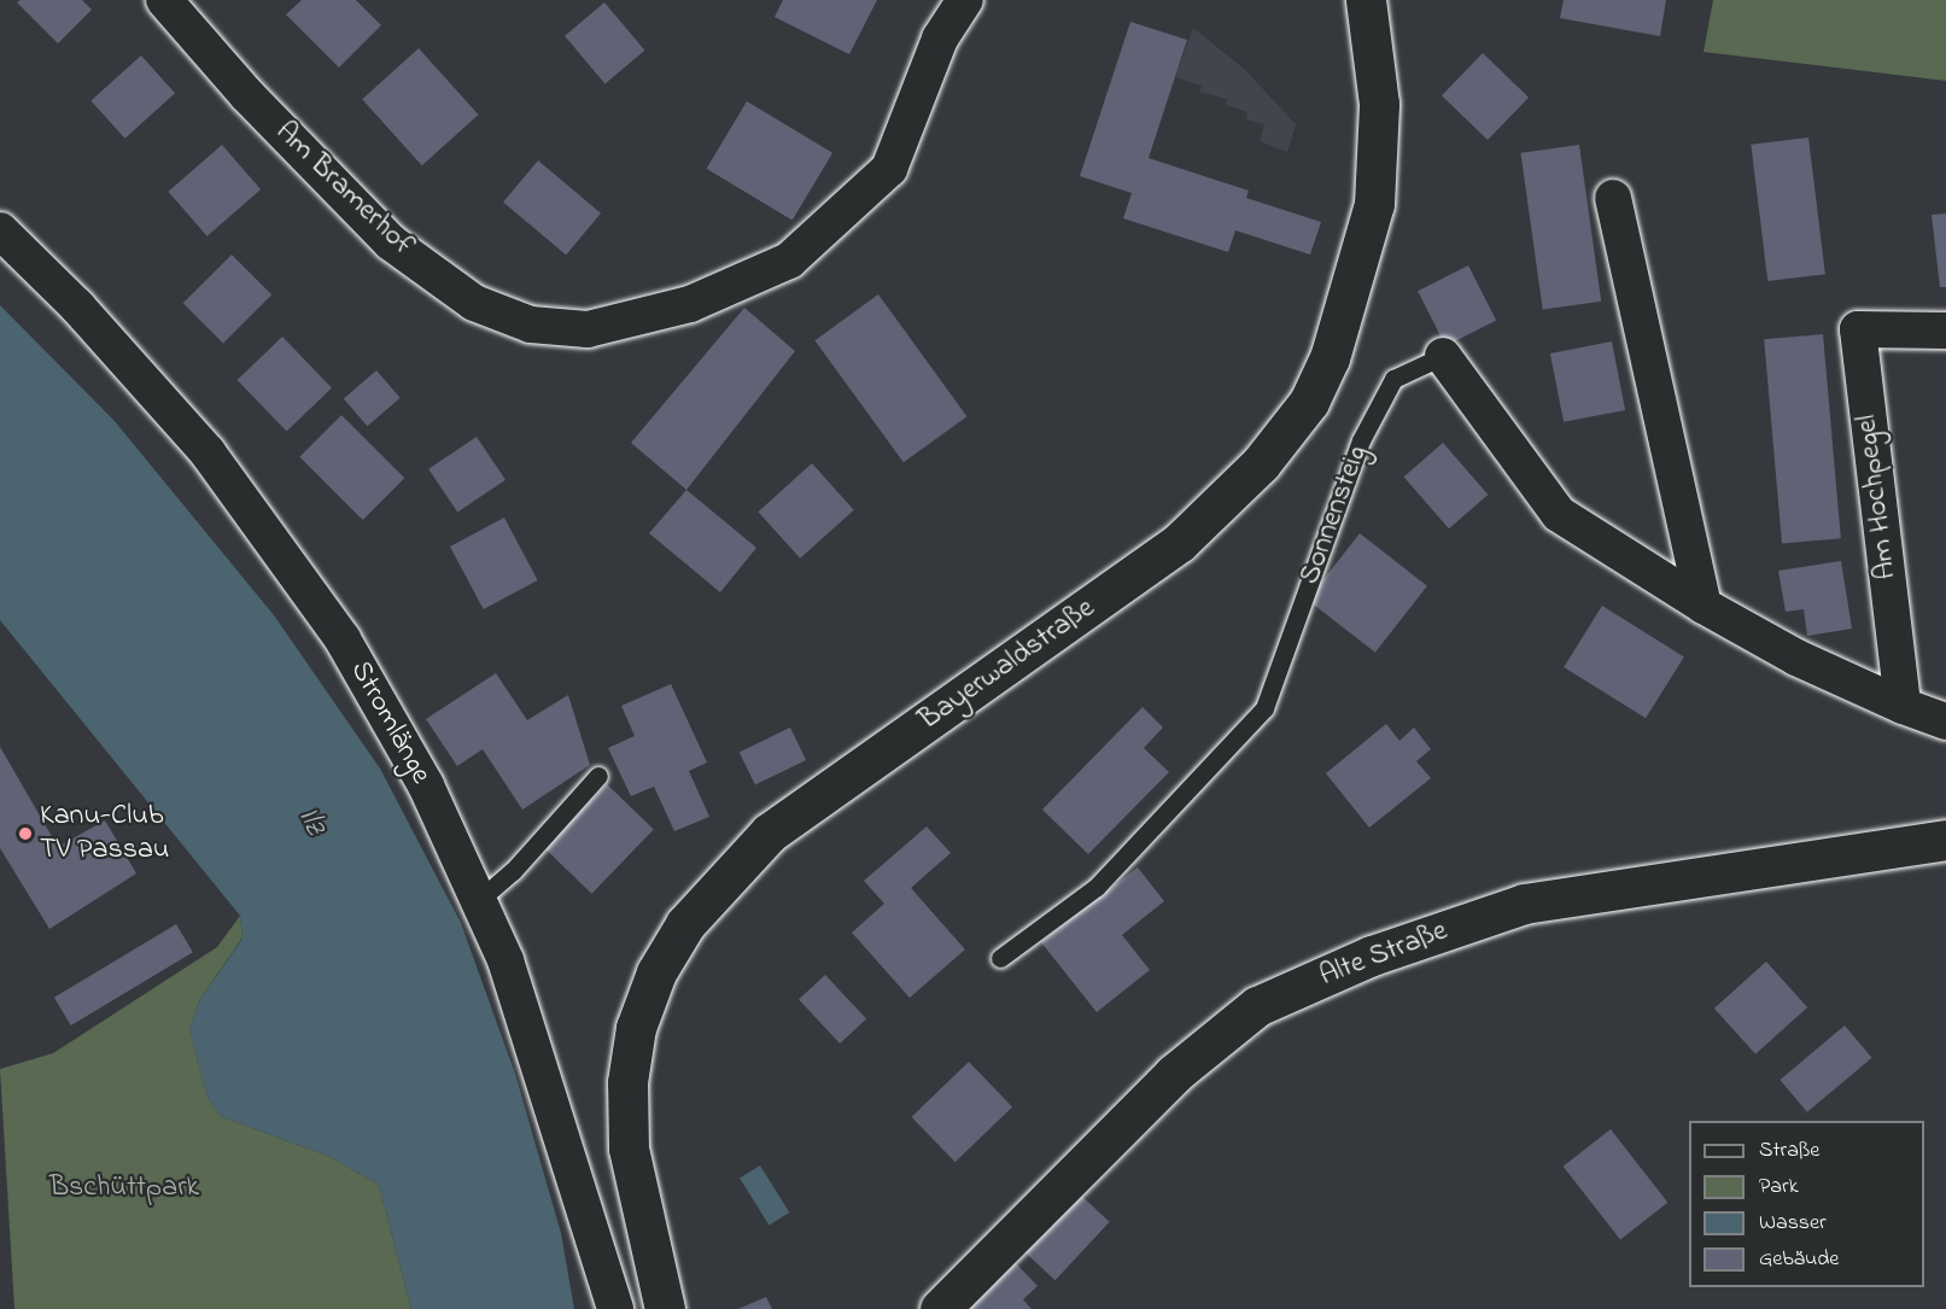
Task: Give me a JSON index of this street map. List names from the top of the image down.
{
  "streets": {
    "main road": ["Bayerwaldstraße", "Alte Straße"],
    "street": [
      "Am Bramerhof",
      "Am Hochpegel",
      "Sonnensteig",
      "Stromlänge"
    ]
  },
  "crossings": [
    ["Am Hochpegel", "Sonnensteig"]
  ],
  "water": ["Ilz"],
  "parks": ["Bschüttpark"],
  "places": ["Kanu-Club TV Passau"],
  "legend": [
    "Straße",
    "Park",
    "Wasser",
    "Gebäude"
  ]
}
